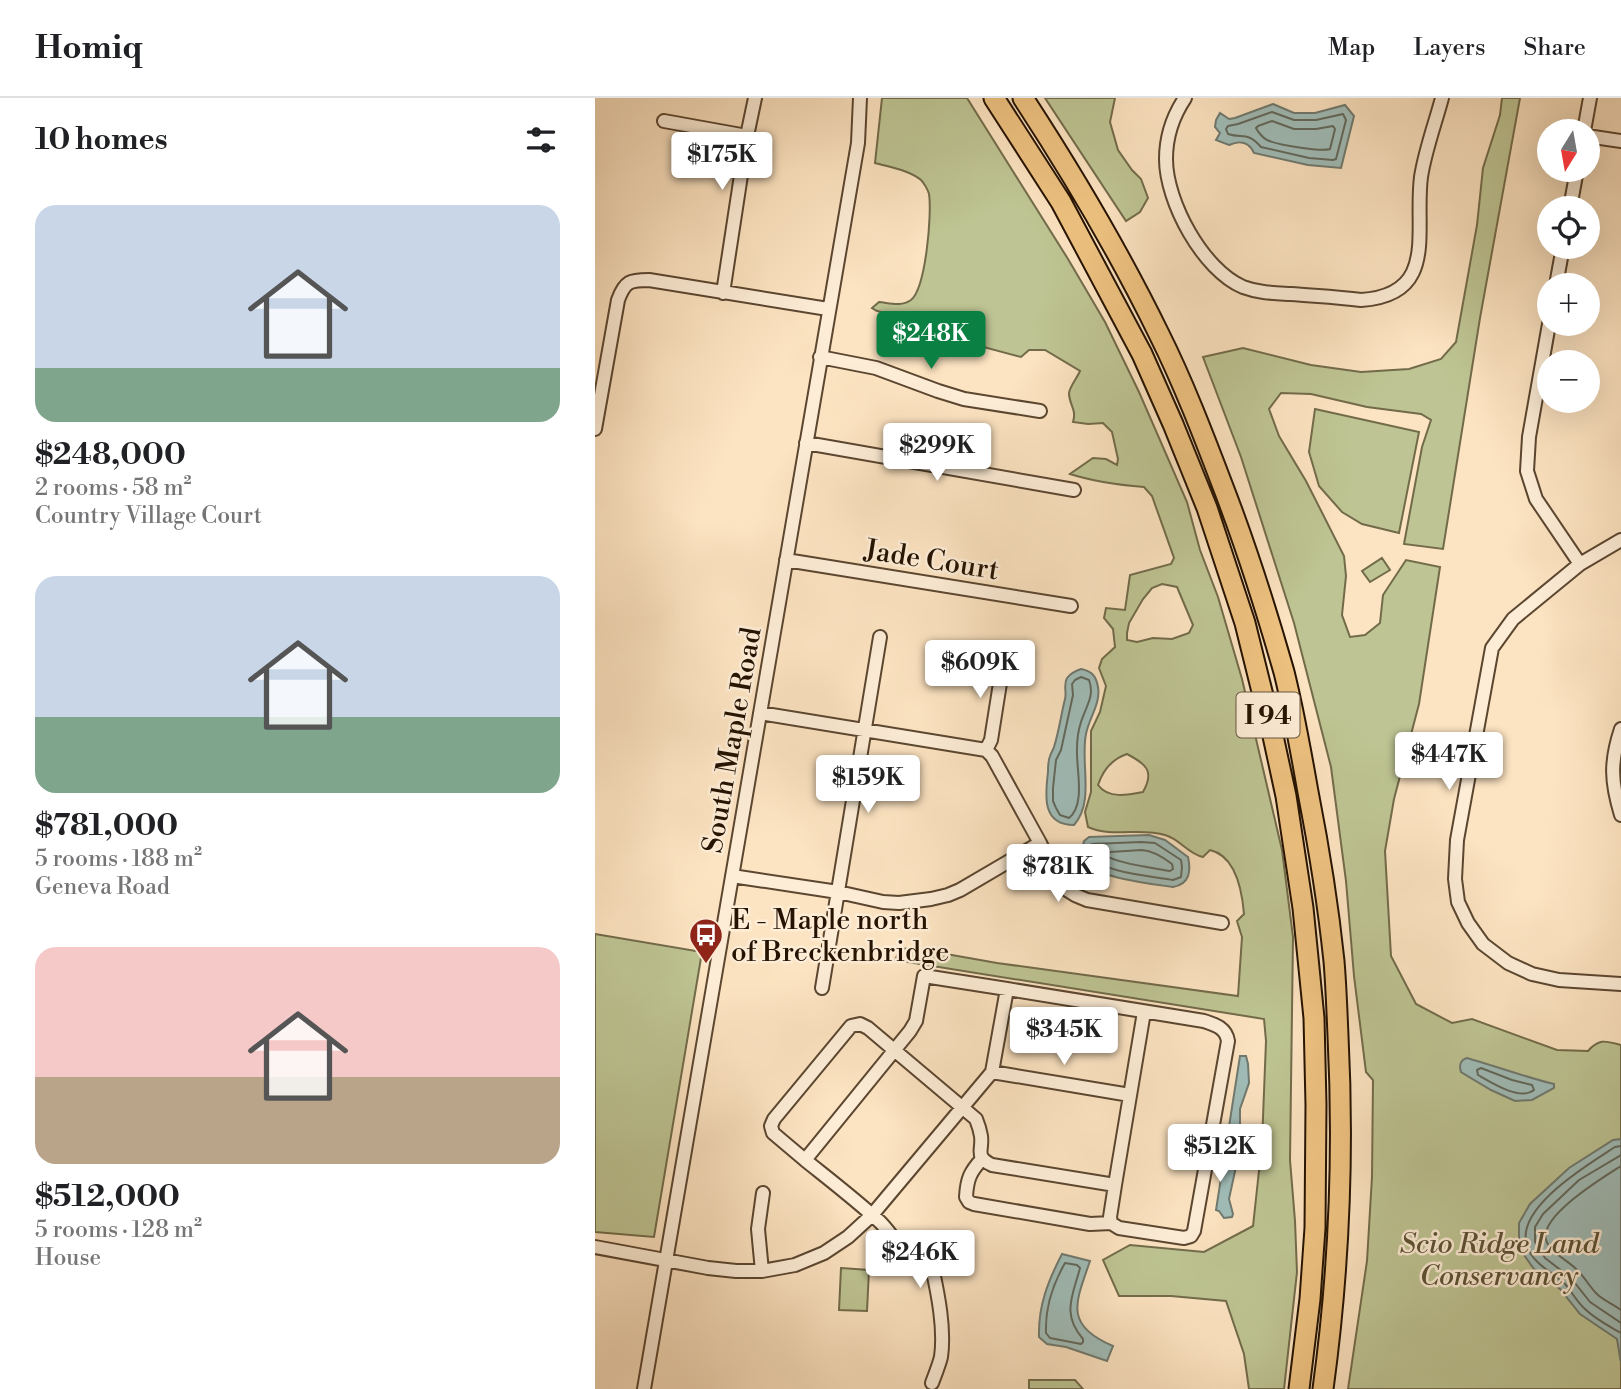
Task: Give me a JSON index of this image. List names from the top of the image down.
{
  "streets": {
    "highway": ["I 94"],
    "street": ["Jade Court", "South Maple Road"]
  },
  "crossings": [
    ["Jade Court", "South Maple Road"]
  ],
  "parks": ["Scio Ridge Land Conservancy"],
  "places": {
    "bus stop": ["E - Maple north of Breckenbridge"]
  },
  "north": "bottom",
  "page": {
    "header": "Homiq",
    "nav": ["Map", "Layers", "Share"],
    "heading": "10 homes",
    "map_buttons": ["+", "−"],
    "price": [
      "$175K",
      "$248K",
      "$299K",
      "$609K",
      "$447K",
      "$159K",
      "$781K",
      "$345K",
      "$512K",
      "$246K"
    ],
    "list": [
      {
        "name": "$248,000",
        "note": "2 rooms · 58 m² · Country Village Court"
      },
      {
        "name": "$781,000",
        "note": "5 rooms · 188 m² · Geneva Road"
      },
      {
        "name": "$512,000",
        "note": "5 rooms · 128 m² · House"
      }
    ]
  }
}
